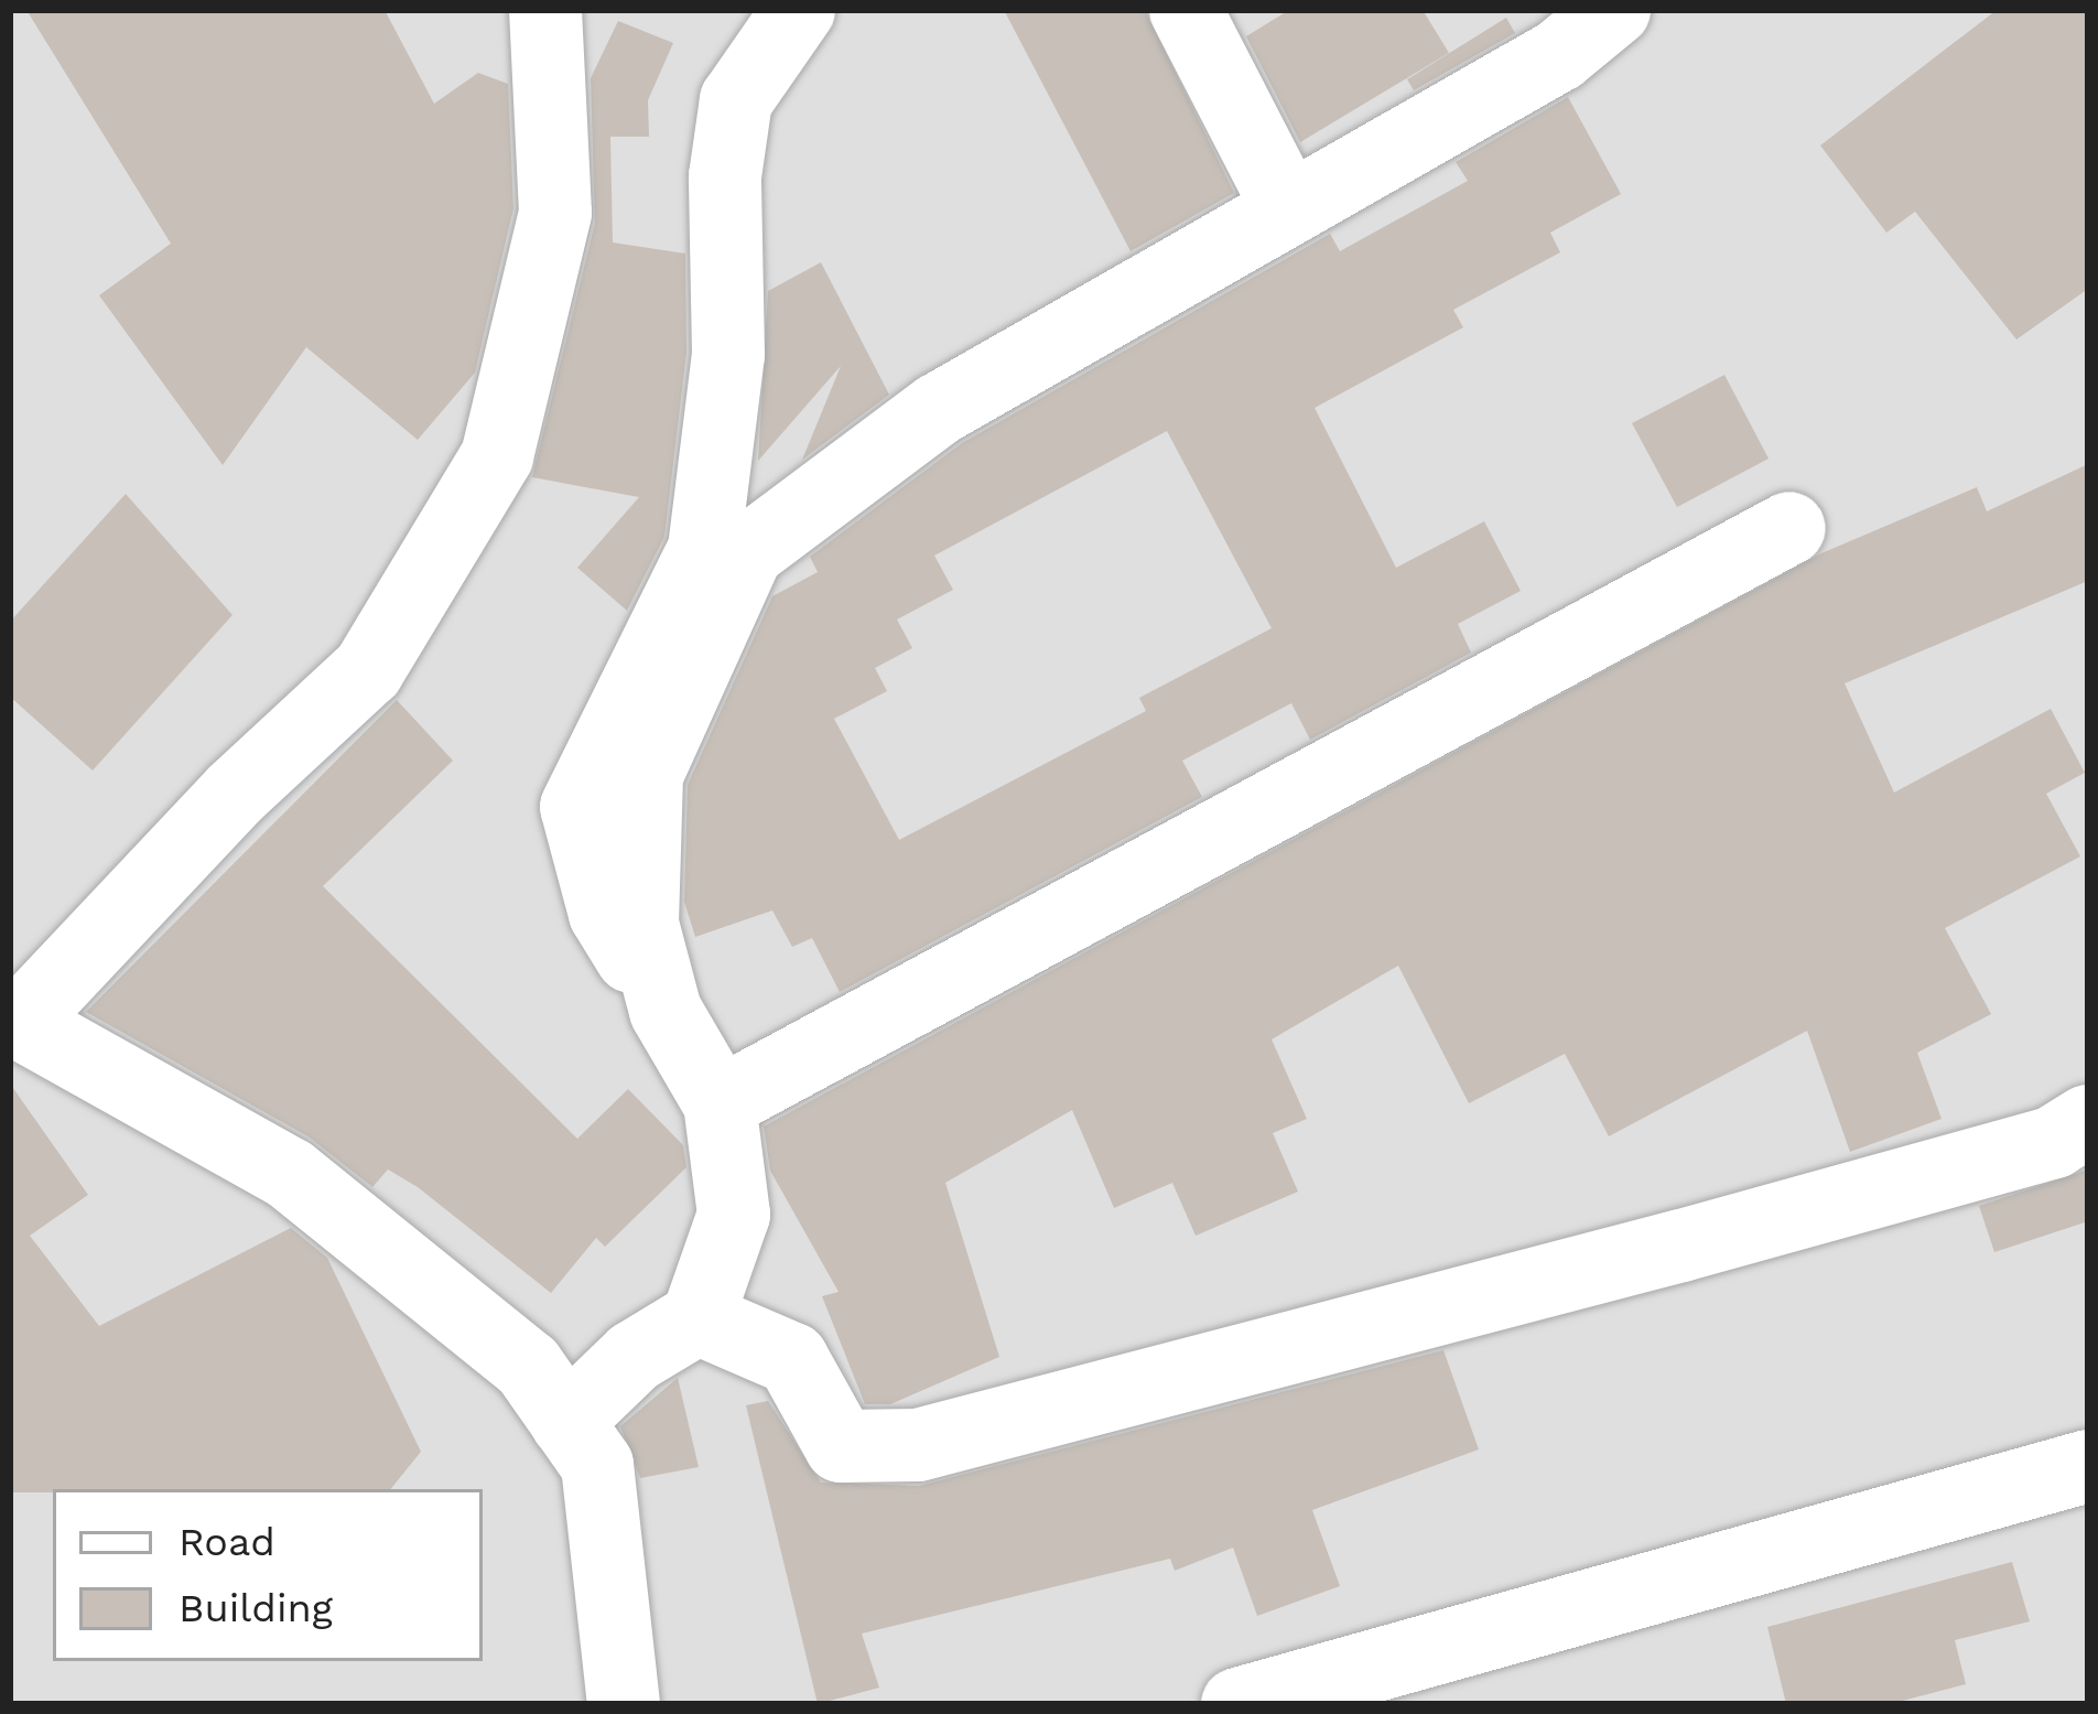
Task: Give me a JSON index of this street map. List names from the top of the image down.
{
  "legend": ["Road", "Building"]
}
